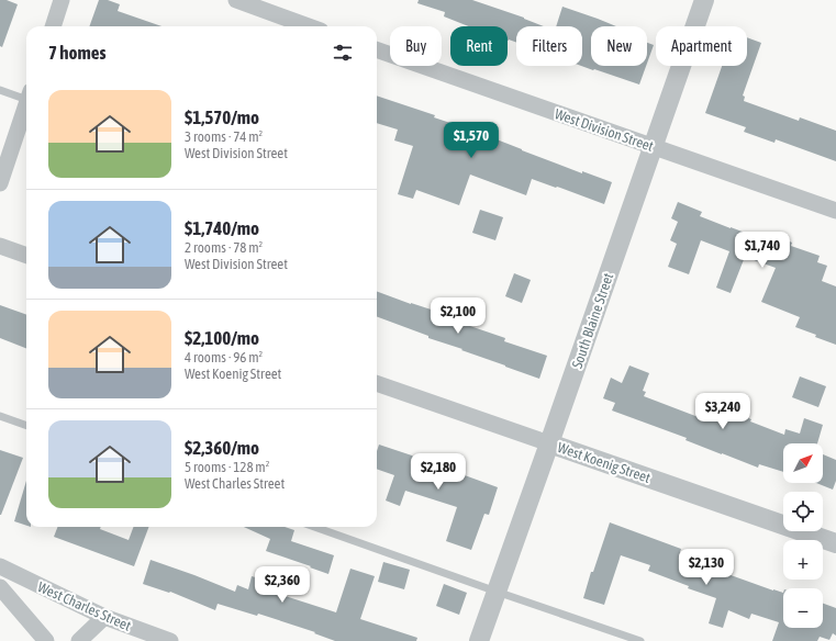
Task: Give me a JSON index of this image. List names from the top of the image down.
{
  "streets": {
    "street": [
      "West Division Street",
      "South Blaine Street",
      "West Koenig Street",
      "West Charles Street"
    ]
  },
  "crossings": [
    ["West Division Street", "South Blaine Street"],
    ["South Blaine Street", "West Koenig Street"]
  ],
  "north": "top right",
  "page": {
    "chip": [
      "Buy",
      "Rent",
      "Filters",
      "New",
      "Apartment"
    ],
    "heading": "7 homes",
    "list": [
      {
        "name": "$1,570/mo",
        "note": "3 rooms · 74 m² · West Division Street"
      },
      {
        "name": "$1,740/mo",
        "note": "2 rooms · 78 m² · West Division Street"
      },
      {
        "name": "$2,100/mo",
        "note": "4 rooms · 96 m² · West Koenig Street"
      },
      {
        "name": "$2,360/mo",
        "note": "5 rooms · 128 m² · West Charles Street"
      }
    ],
    "price": [
      "$1,570",
      "$1,740",
      "$2,100",
      "$3,240",
      "$2,180",
      "$2,130",
      "$2,360"
    ],
    "map_buttons": ["+", "−"]
  }
}
